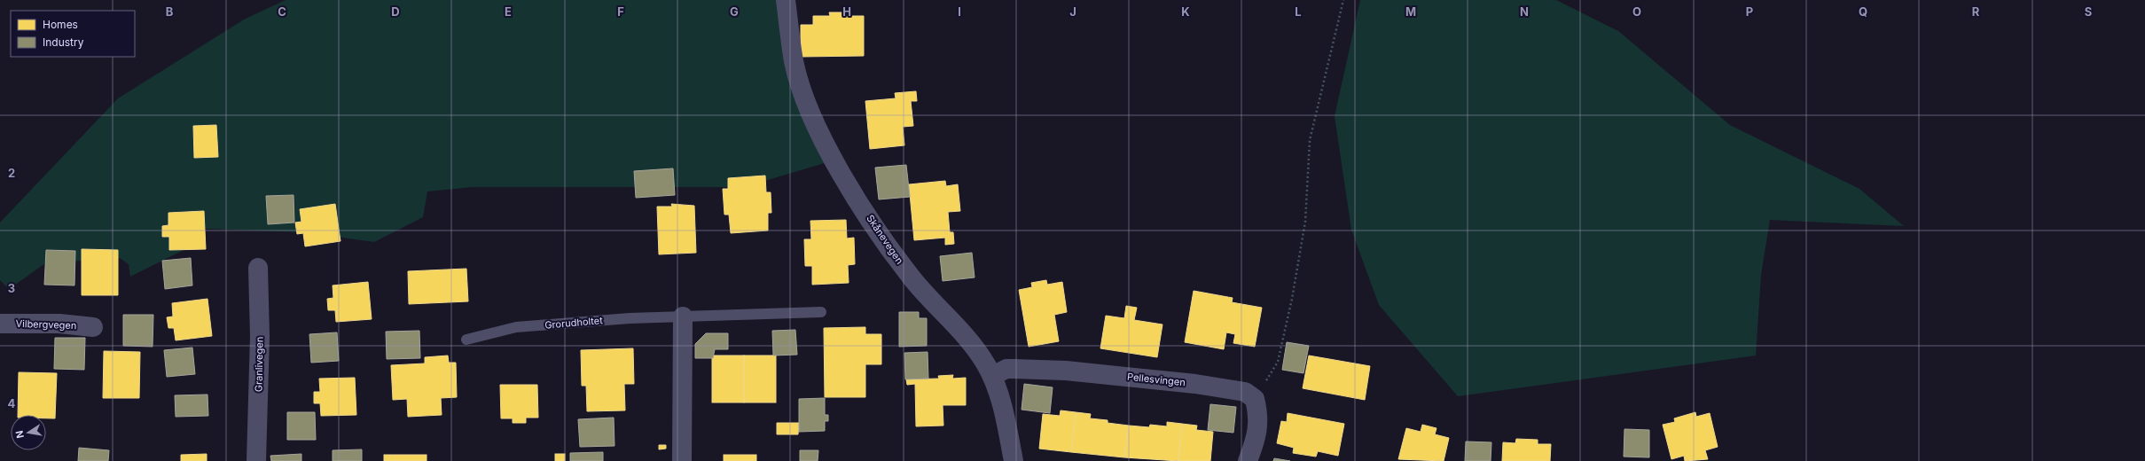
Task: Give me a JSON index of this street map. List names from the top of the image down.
{
  "streets": {
    "street": [
      "Skånevegen",
      "Vilbergvegen",
      "Granlivegen",
      "Pellesvingen"
    ],
    "lane": ["Grorudholtet"]
  },
  "crossings": [
    ["Skånevegen", "Pellesvingen"]
  ],
  "legend": ["Homes", "Industry"],
  "north": "left",
  "grid": {
    "columns": [
      "B",
      "C",
      "D",
      "E",
      "F",
      "G",
      "H",
      "I",
      "J",
      "K",
      "L",
      "M",
      "N",
      "O",
      "P",
      "Q",
      "R",
      "S"
    ],
    "rows": ["2", "3", "4"]
  }
}
